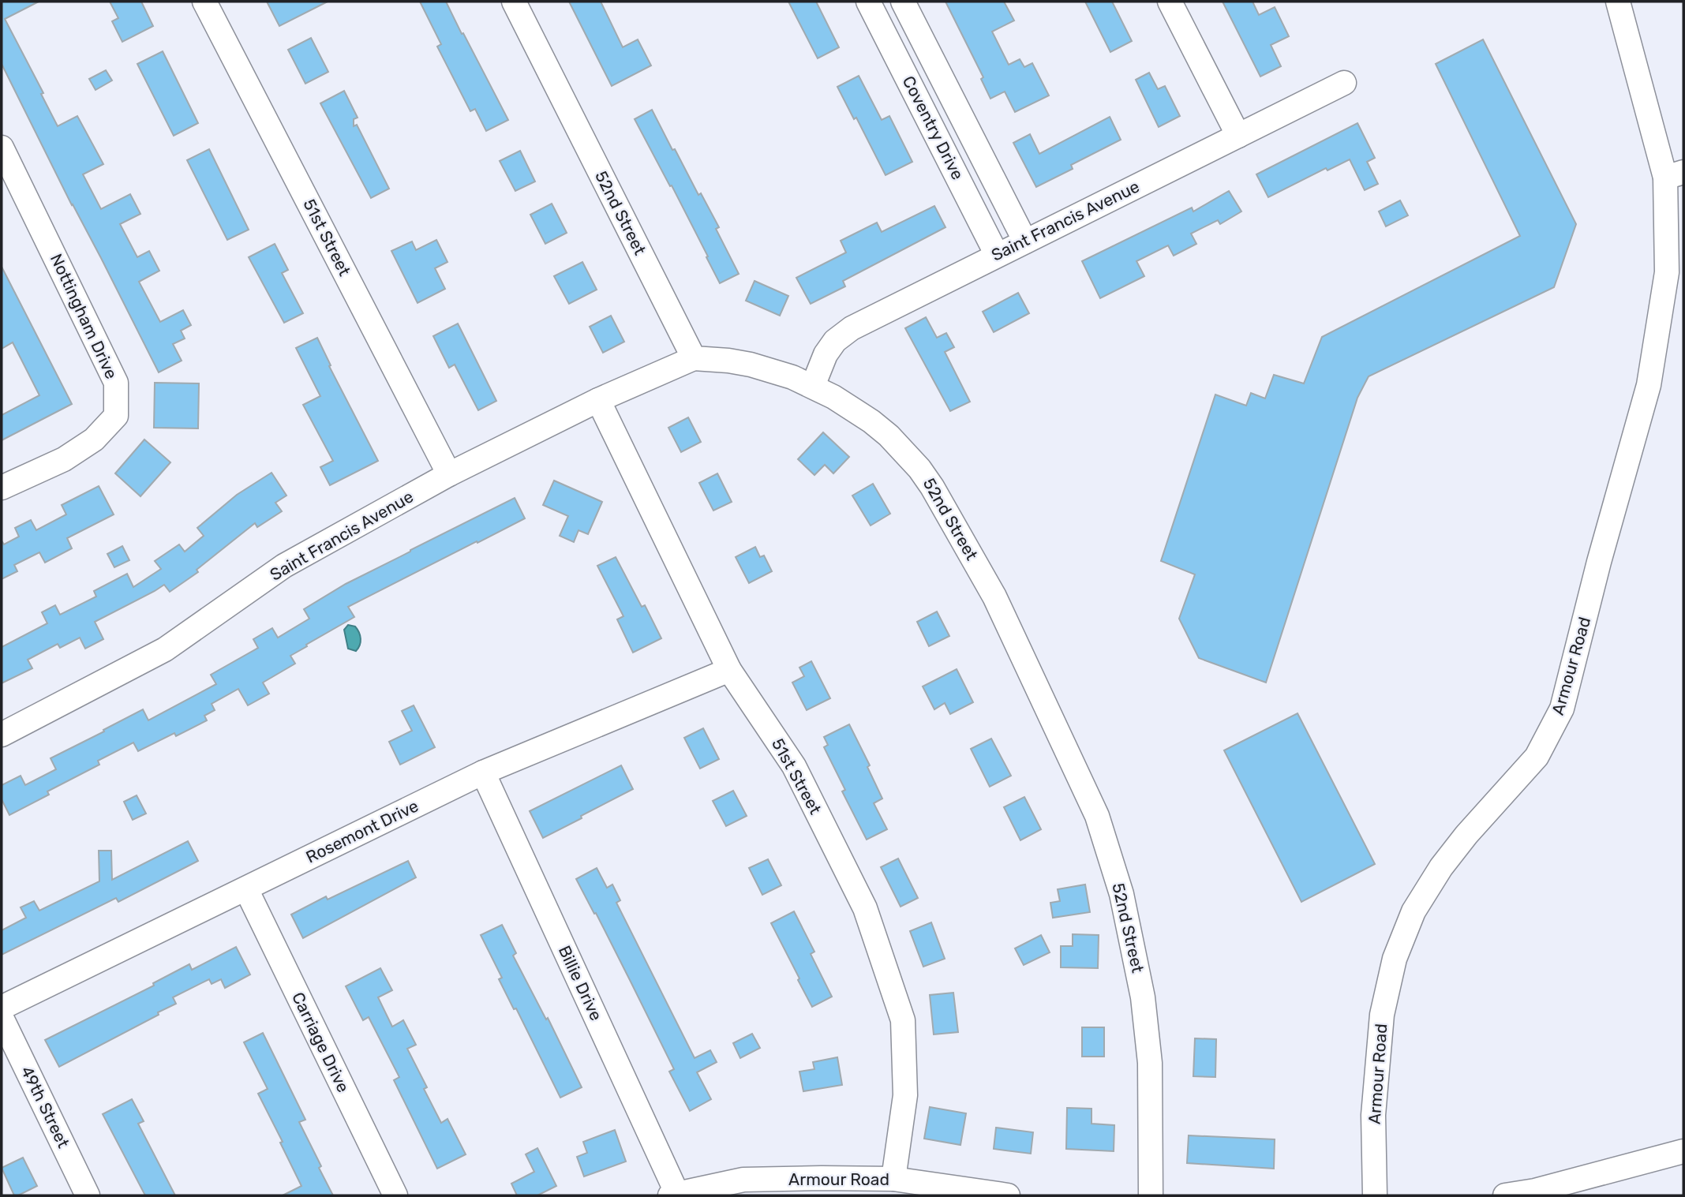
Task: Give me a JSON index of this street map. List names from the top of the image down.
{
  "streets": {
    "street": [
      "Coventry Drive",
      "52nd Street",
      "Saint Francis Avenue",
      "51st Street",
      "Nottingham Drive",
      "Armour Road",
      "Rosemont Drive",
      "Billie Drive",
      "Carriage Drive",
      "49th Street"
    ]
  },
  "crossings": [
    ["Coventry Drive", "Saint Francis Avenue"],
    ["52nd Street", "Saint Francis Avenue"],
    ["Saint Francis Avenue", "51st Street"],
    ["51st Street", "Armour Road"],
    ["51st Street", "Rosemont Drive"],
    ["Armour Road", "Billie Drive"],
    ["Rosemont Drive", "Billie Drive"],
    ["Rosemont Drive", "Carriage Drive"]
  ]
}
